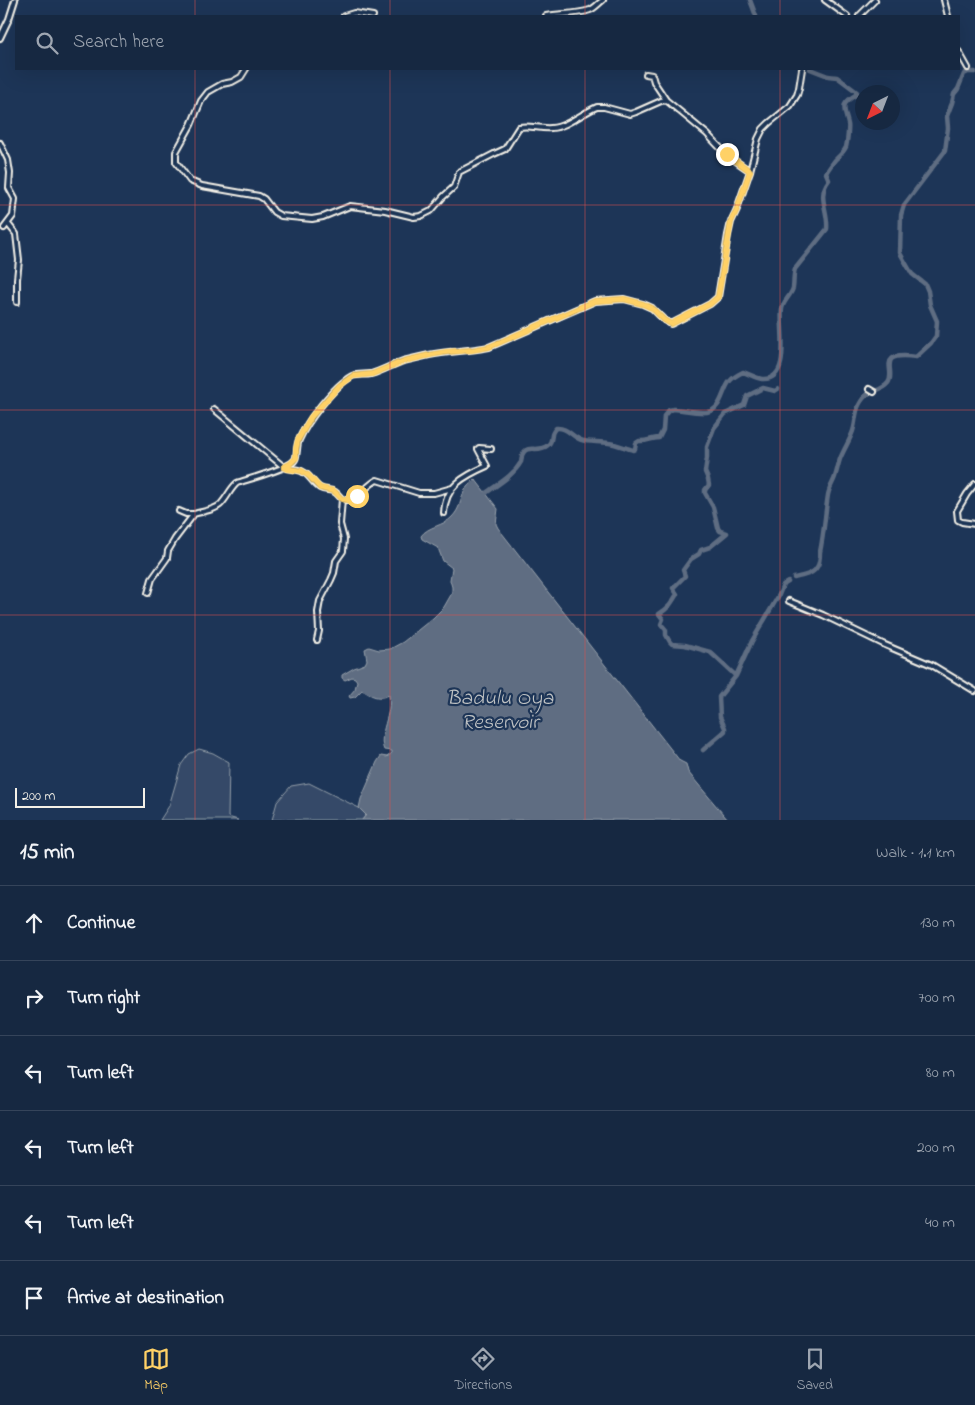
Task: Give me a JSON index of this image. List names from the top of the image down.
{
  "water": ["Badulu Oya Reservoir"],
  "scale_bar": "200 m",
  "north": "bottom left",
  "page": {
    "search": "Search here",
    "scale": "200 m",
    "heading": ["15 min", "Walk · 1.1 km"],
    "list": [
      ["Continue", "130 m"],
      ["Turn right", "700 m"],
      ["Turn left", "80 m"],
      ["Turn left", "200 m"],
      ["Turn left", "40 m"],
      "Arrive at destination"
    ],
    "nav": ["Map", "Directions", "Saved"]
  }
}
